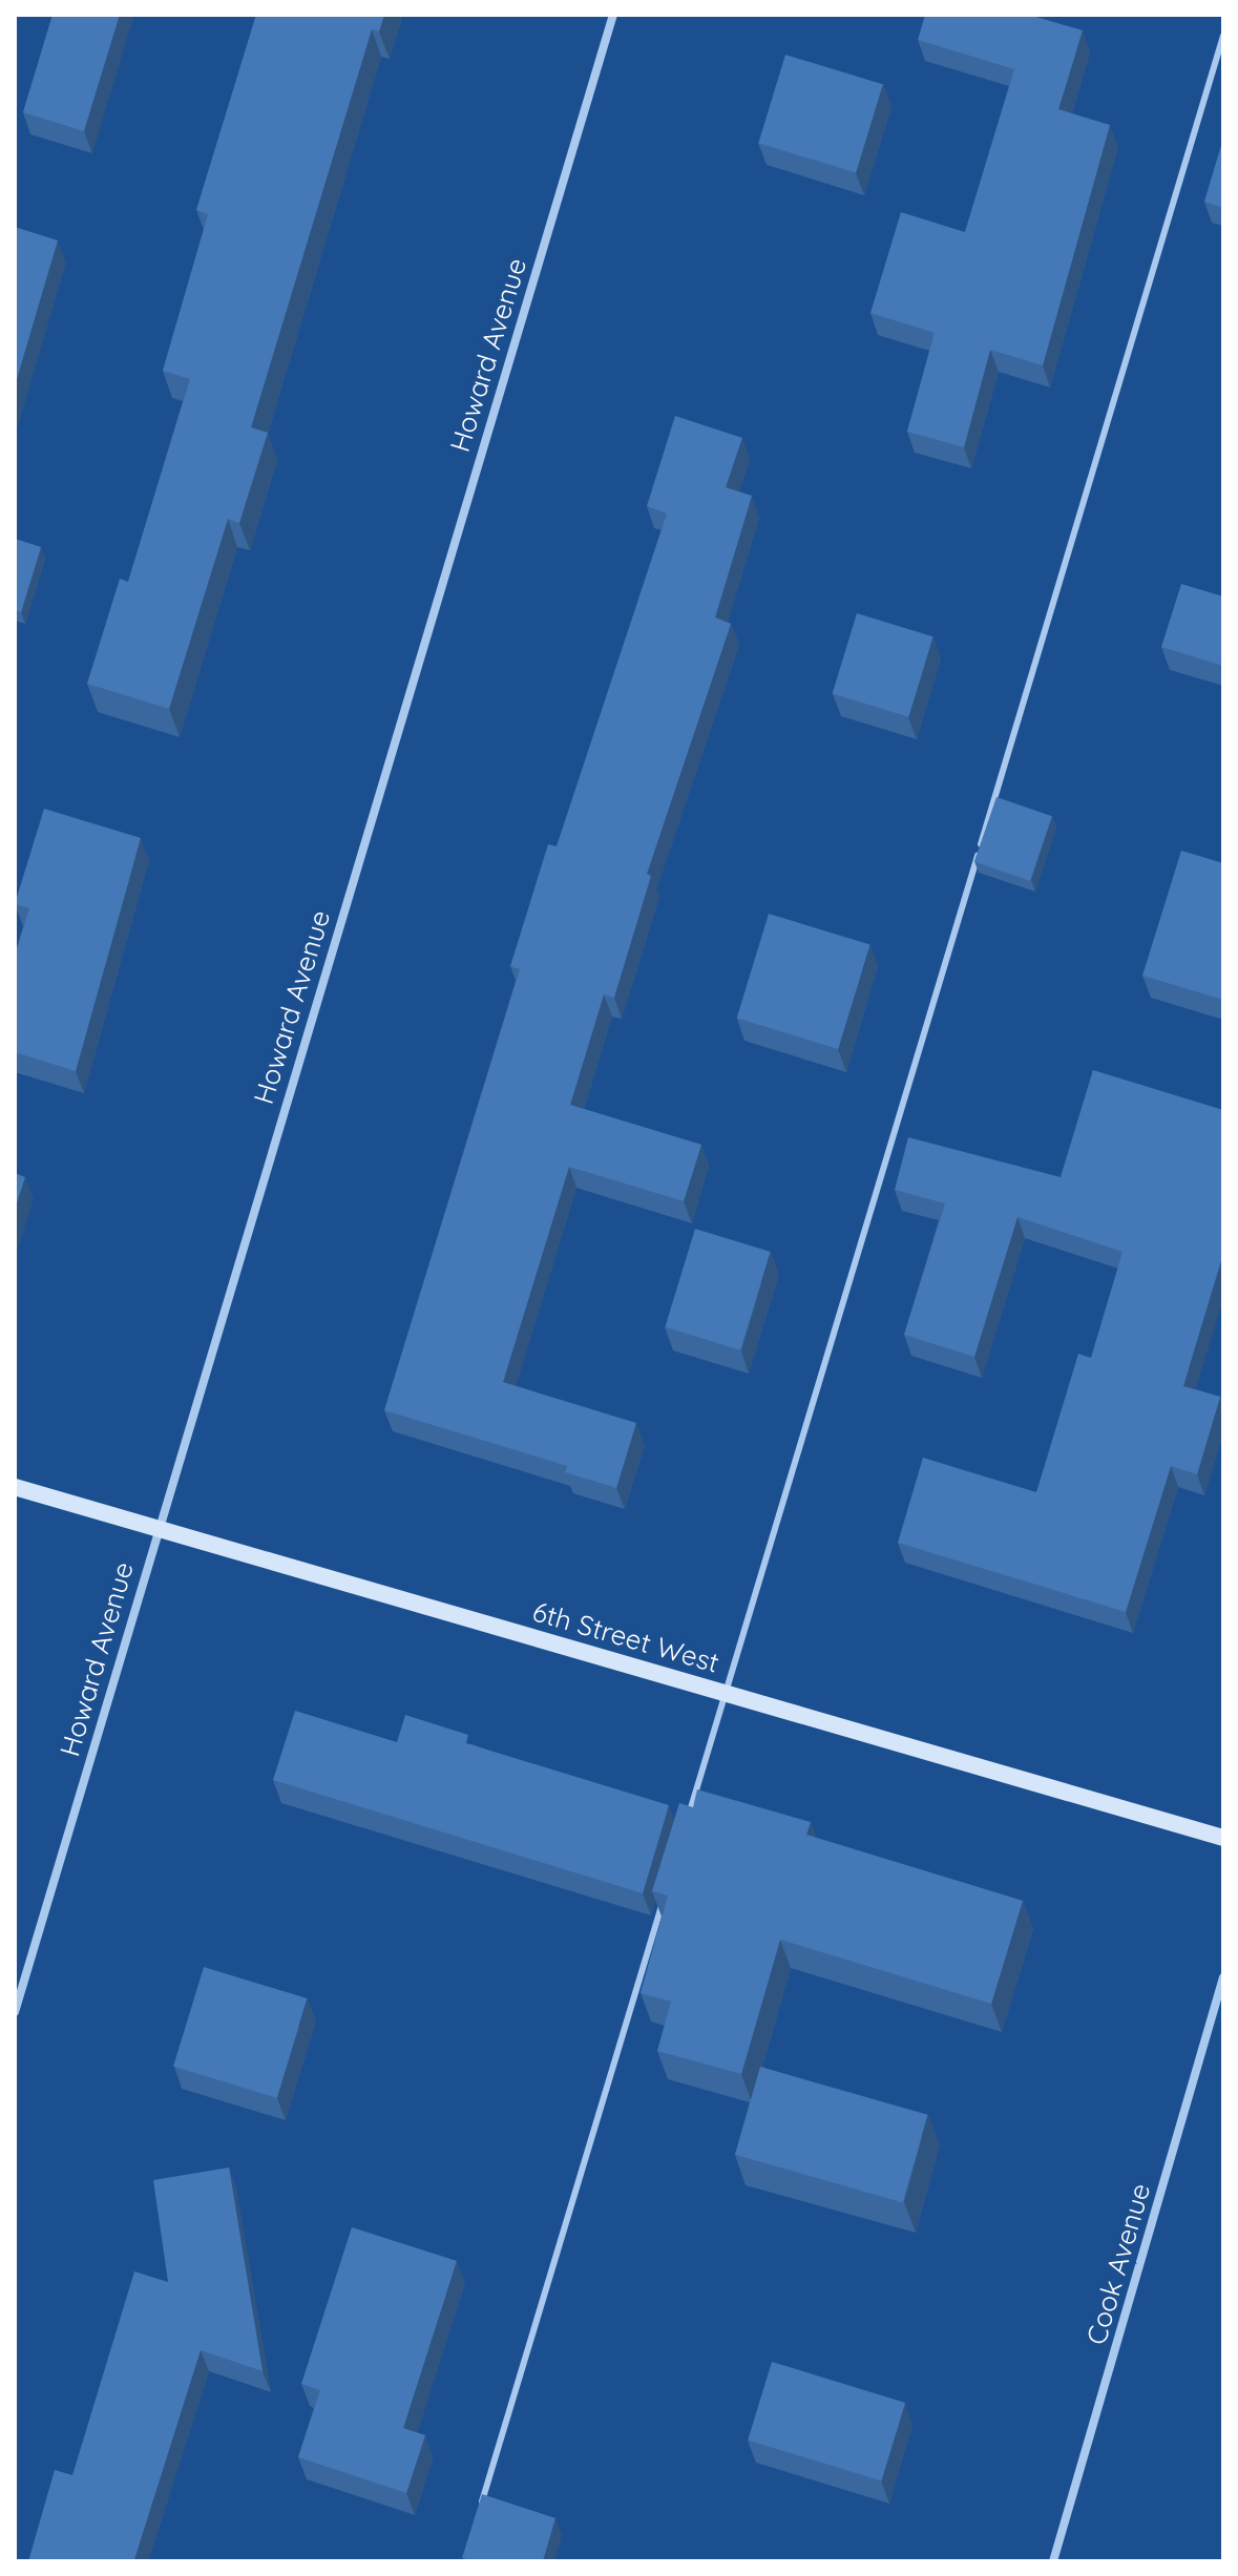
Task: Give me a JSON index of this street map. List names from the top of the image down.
{
  "streets": {
    "street": ["Howard Avenue", "6th Street West", "Cook Avenue"]
  },
  "crossings": [
    ["Howard Avenue", "6th Street West"]
  ]
}
